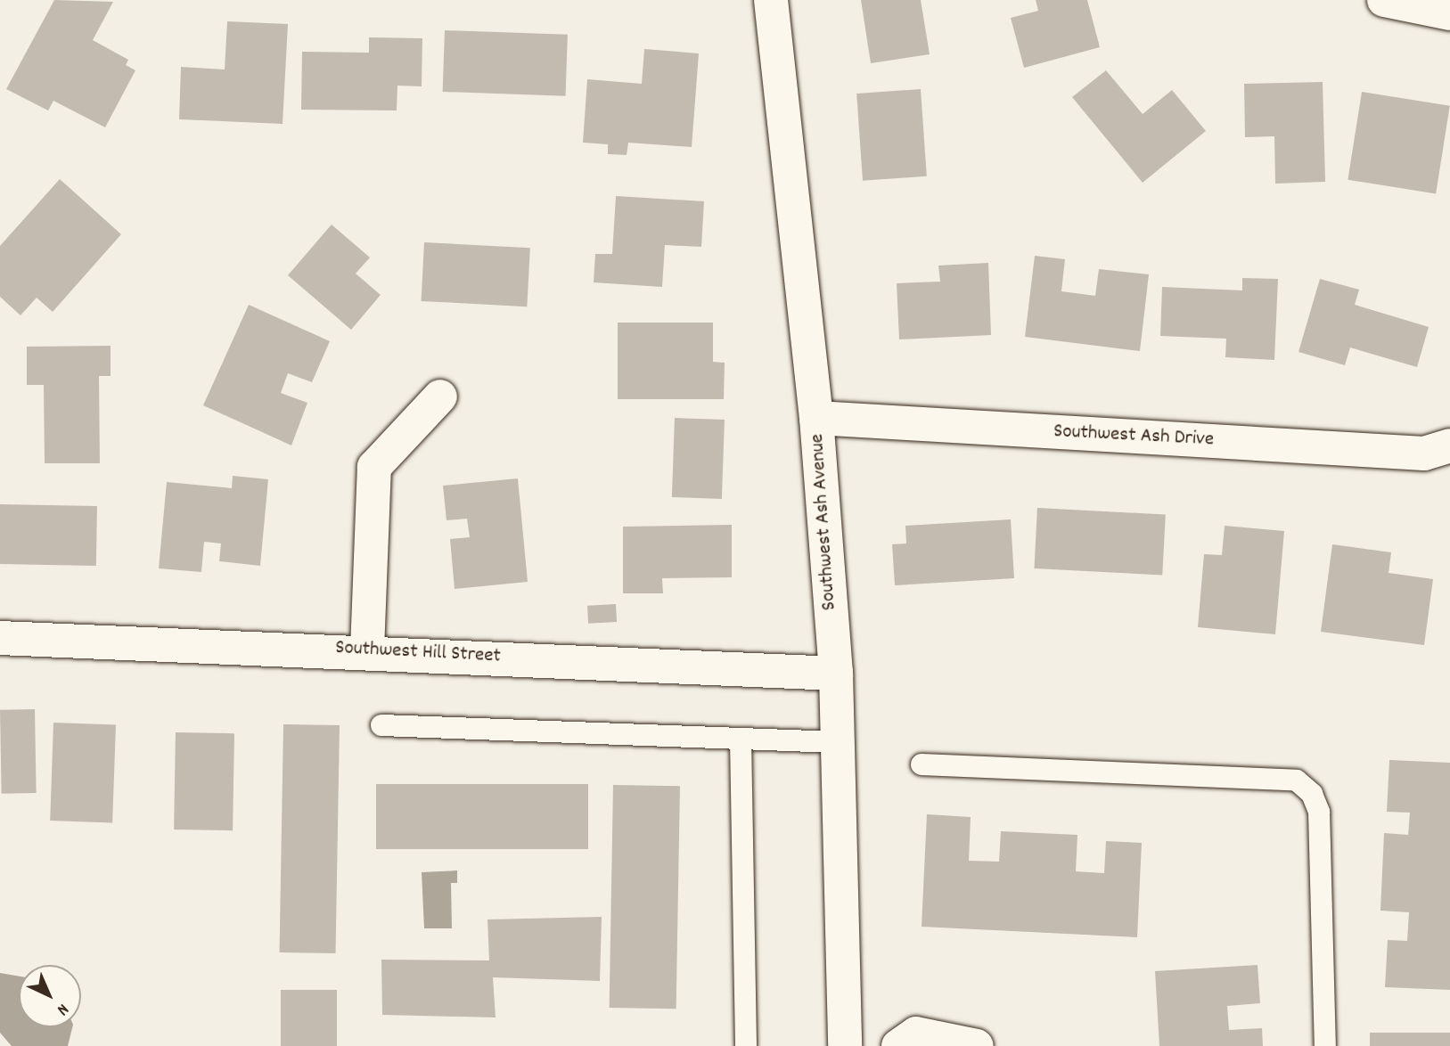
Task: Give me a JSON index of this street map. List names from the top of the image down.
{
  "streets": {
    "street": ["Southwest Ash Drive", "Southwest Ash Avenue", "Southwest Hill Street"]
  },
  "crossings": [
    ["Southwest Ash Drive", "Southwest Ash Avenue"],
    ["Southwest Ash Avenue", "Southwest Hill Street"]
  ],
  "north": "bottom right"
}
